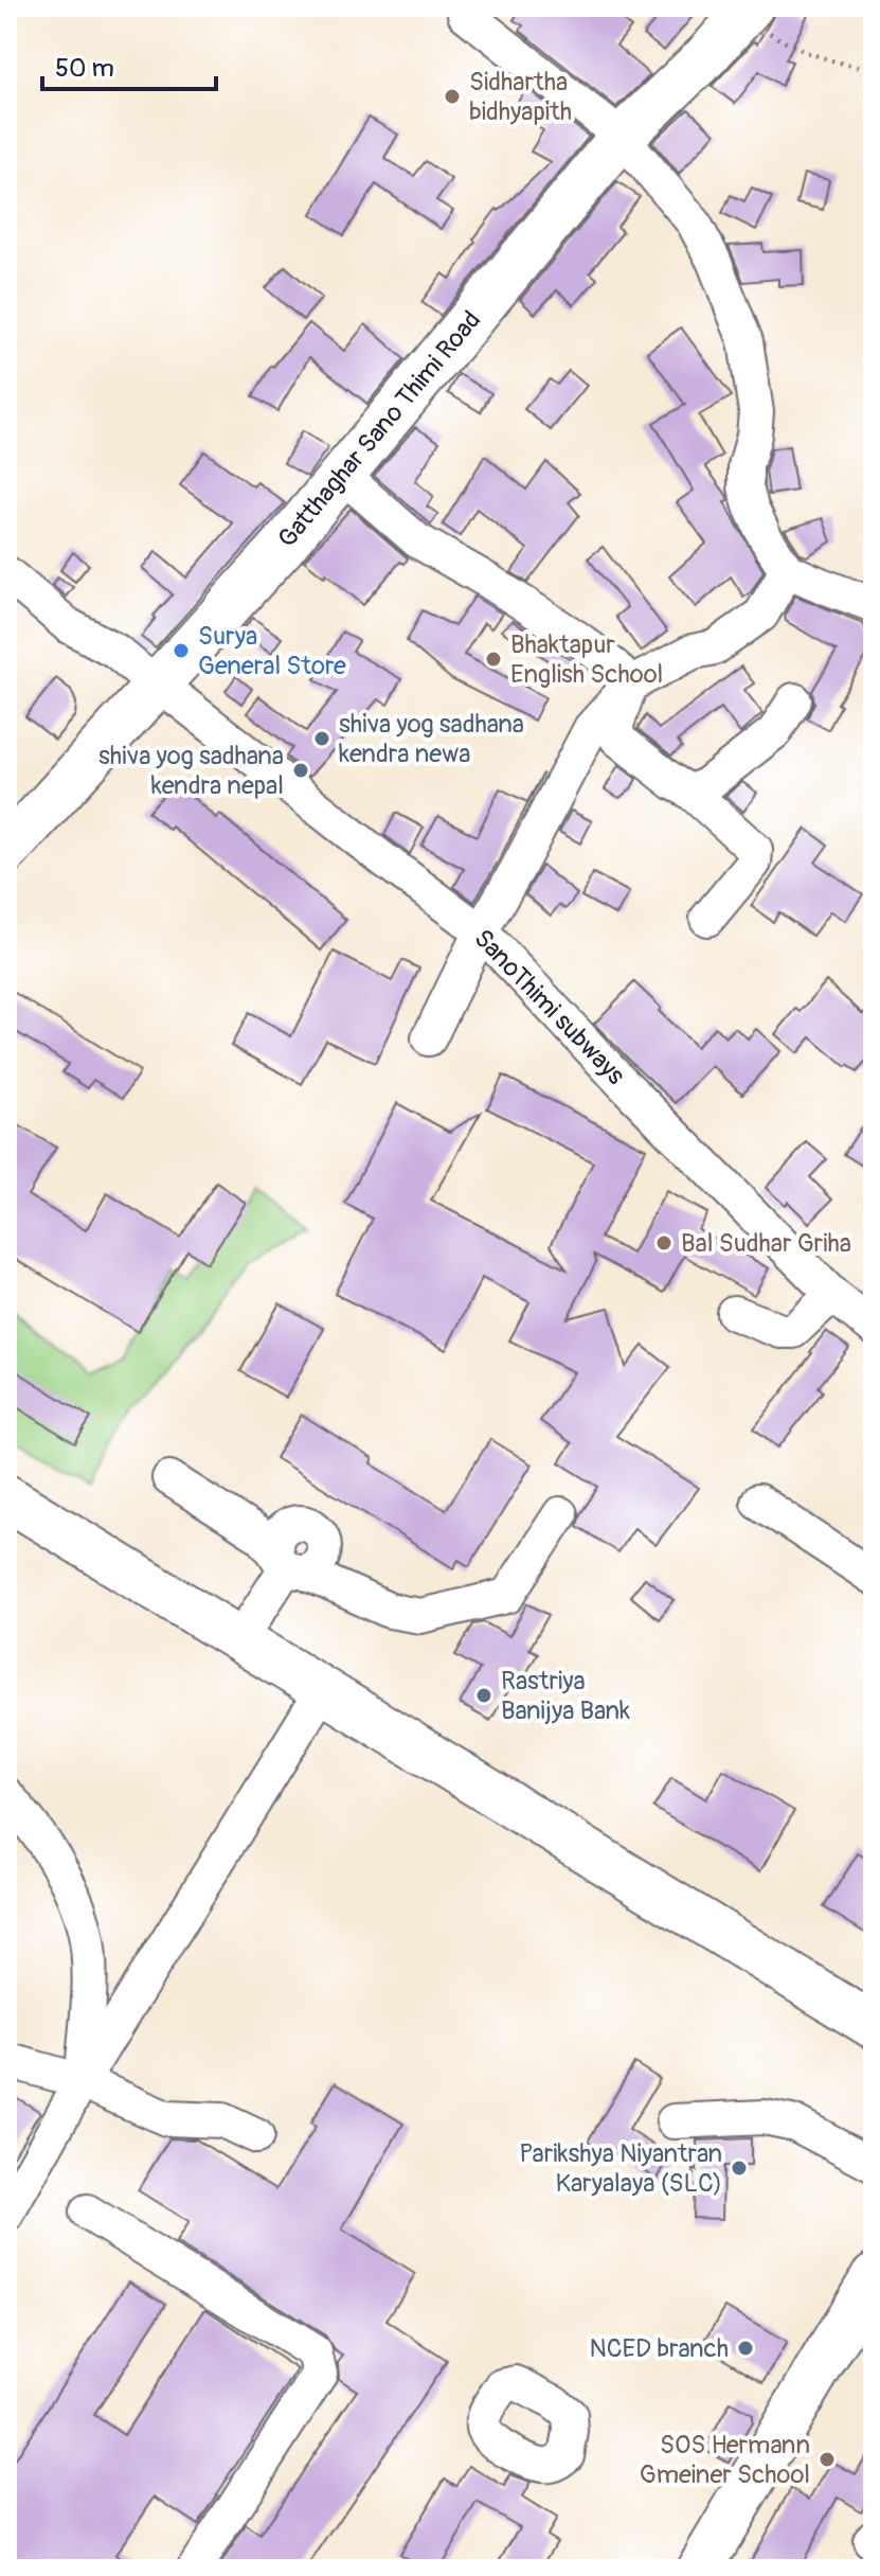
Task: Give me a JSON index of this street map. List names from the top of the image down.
{
  "streets": {
    "main road": ["Gatthaghar Sano Thimi Road"],
    "street": ["SanoThimi subways"]
  },
  "crossings": [
    ["Gatthaghar Sano Thimi Road", "SanoThimi subways"]
  ],
  "places": [
    "Sidhartha bidhyapith",
    "Surya General Store",
    "Bhaktapur English School",
    "shiva yog sadhana kendra newa",
    "shiva yog sadhana kendra nepal",
    "Bal Sudhar Griha",
    "Rastriya Banijya Bank",
    "Parikshya Niyantran Karyalaya (SLC)",
    "NCED branch",
    "SOS Hermann Gmeiner School"
  ],
  "scale_bar": "50 m"
}
